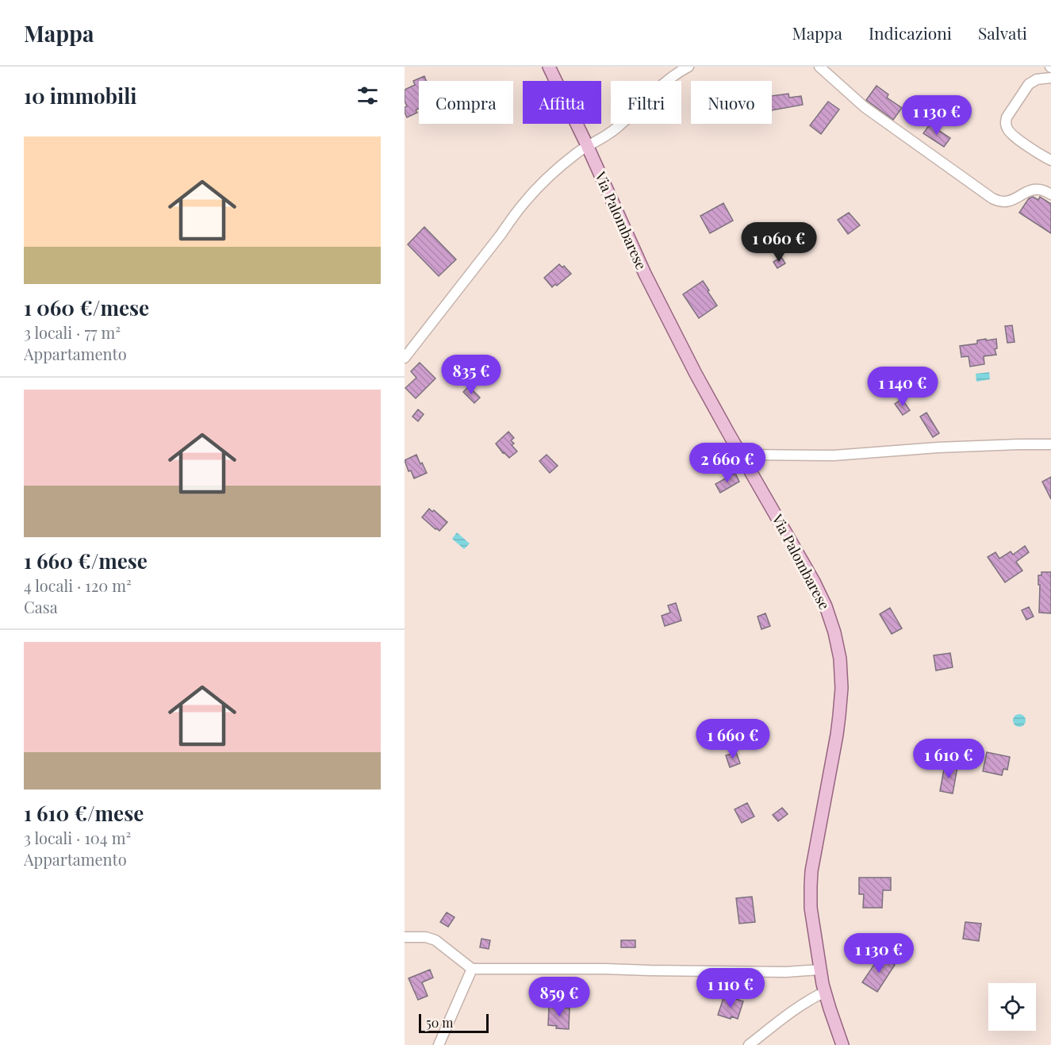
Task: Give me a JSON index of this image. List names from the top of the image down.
{
  "streets": {
    "main road": ["Via Palombarese"]
  },
  "scale_bar": "50 m",
  "page": {
    "header": "Mappa",
    "nav": ["Mappa", "Indicazioni", "Salvati"],
    "heading": "10 immobili",
    "chip": [
      "Compra",
      "Affitta",
      "Filtri",
      "Nuovo"
    ],
    "price": [
      "1 130 €",
      "1 060 €",
      "835 €",
      "1 140 €",
      "2 660 €",
      "1 660 €",
      "1 610 €",
      "1 130 €",
      "1 110 €",
      "859 €"
    ],
    "list": [
      {
        "name": "1 060 €/mese",
        "note": "3 locali · 77 m² · Appartamento"
      },
      {
        "name": "1 660 €/mese",
        "note": "4 locali · 120 m² · Casa"
      },
      {
        "name": "1 610 €/mese",
        "note": "3 locali · 104 m² · Appartamento"
      }
    ],
    "scale": "50 m"
  }
}
